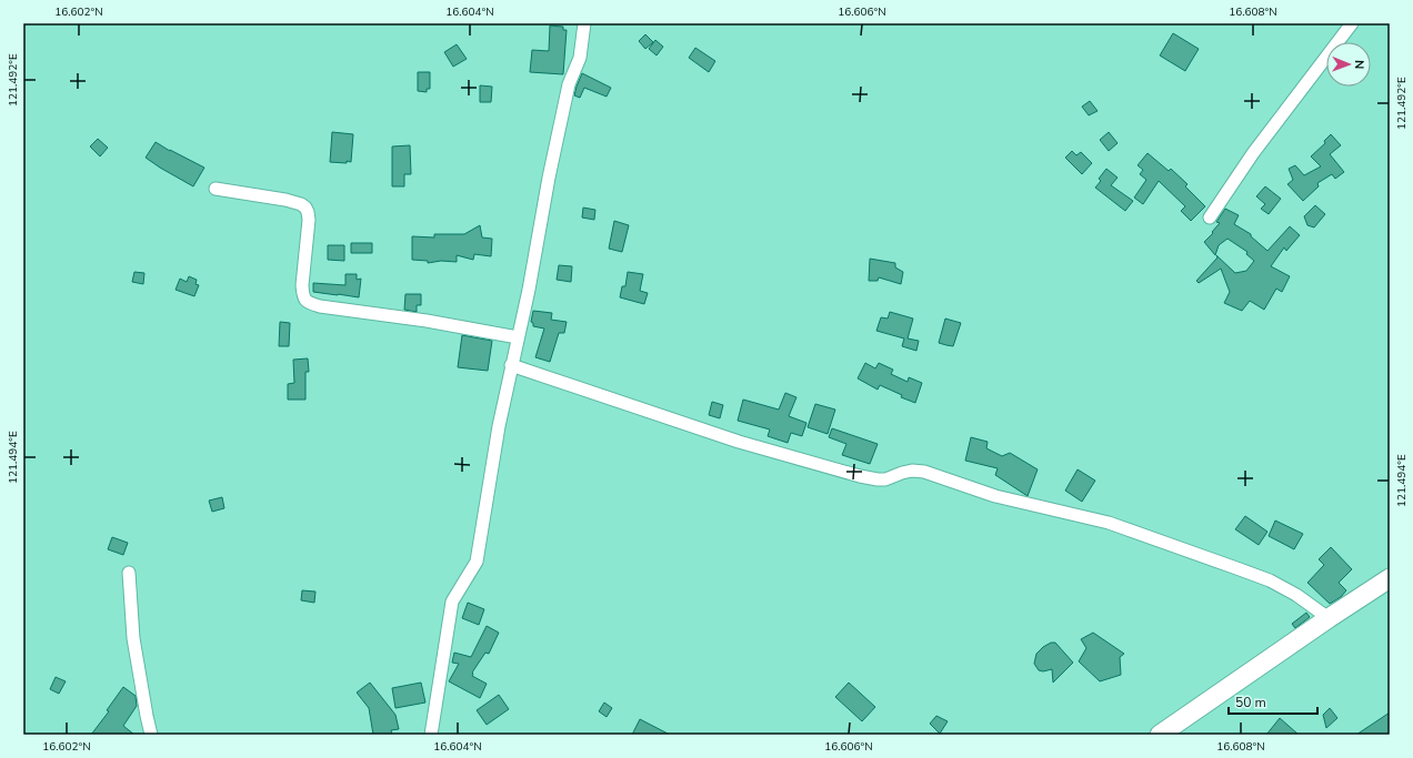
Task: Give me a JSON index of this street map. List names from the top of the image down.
{
  "scale_bar": "50 m",
  "north": "right",
  "coordinates": [
    "16.602°N",
    "16.604°N",
    "16.606°N",
    "16.608°N",
    "121.492°E",
    "121.494°E"
  ]
}
